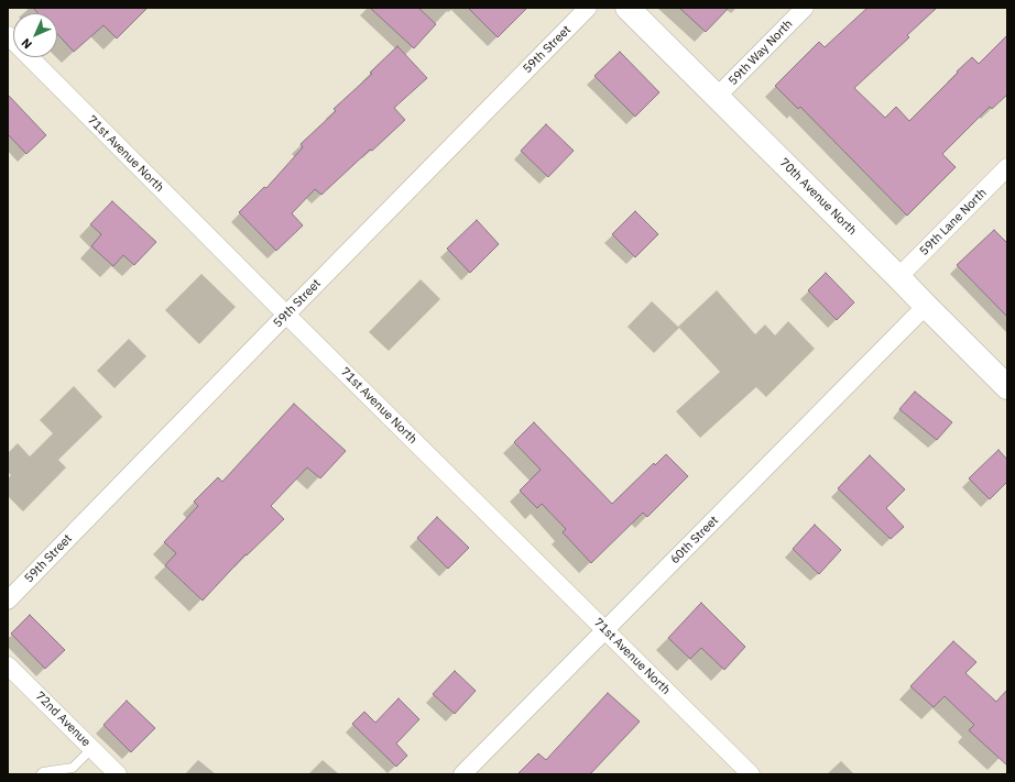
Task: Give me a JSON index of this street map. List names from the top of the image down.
{
  "streets": {
    "street": [
      "59th Street",
      "59th Way North",
      "71st Avenue North",
      "70th Avenue North",
      "59th Lane North",
      "60th Street",
      "72nd Avenue"
    ]
  },
  "crossings": [
    ["59th Street", "71st Avenue North"],
    ["59th Way North", "70th Avenue North"],
    ["71st Avenue North", "60th Street"],
    ["70th Avenue North", "59th Lane North"],
    ["70th Avenue North", "60th Street"]
  ],
  "north": "bottom left"
}
